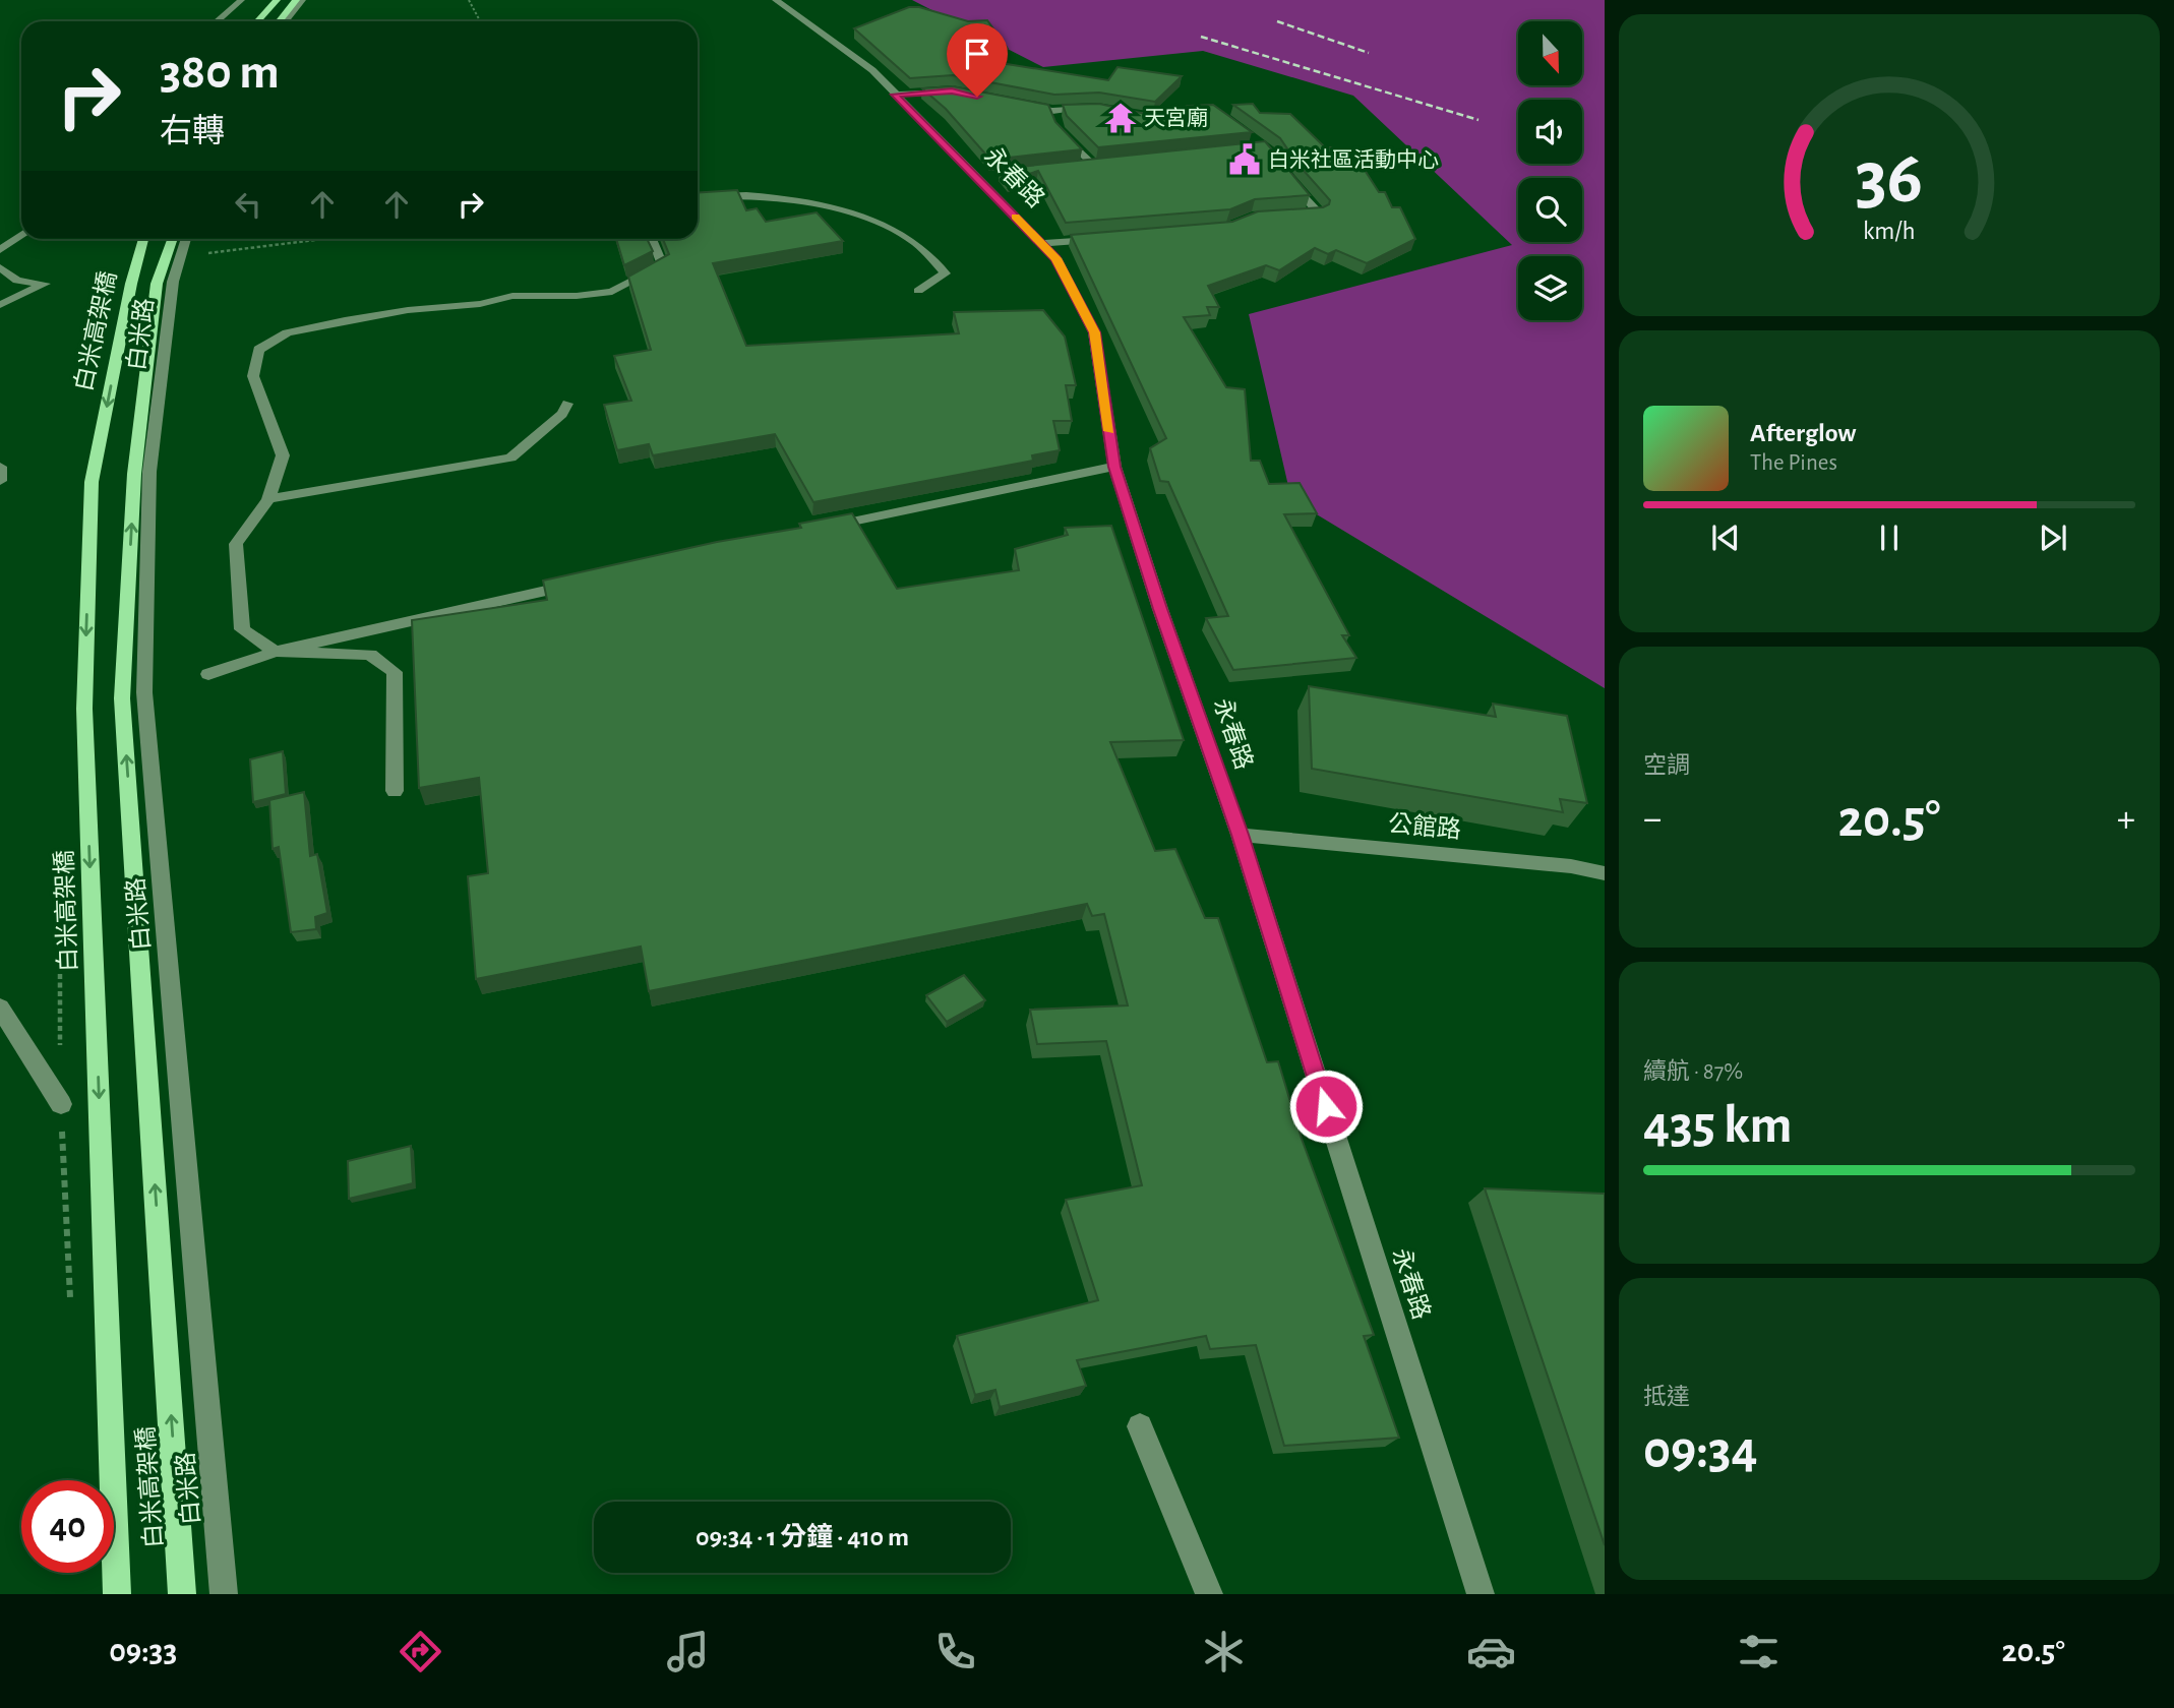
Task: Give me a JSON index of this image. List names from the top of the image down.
{
  "streets": {
    "main road": ["白米高架橋"],
    "street": ["永春路", "白米路", "公館路"]
  },
  "crossings": [
    ["永春路", "公館路"]
  ],
  "places": {
    "temple": ["天宮廟"],
    "public building": ["白米社區活動中心"]
  },
  "north": "bottom",
  "page": {
    "turn": ["380 m", "右轉"],
    "song": ["Afterglow", "The Pines"],
    "tile": [
      "空調",
      ["續航 · 87%", "435 km"],
      ["抵達", "09:34"]
    ],
    "heat": ["−", "20.5°", "+"],
    "limit": "40",
    "trip": "09:34 · 1 分鐘 · 410 m",
    "tabs": ["09:33", "20.5°"],
    "gauge": ["36", "km/h"]
  }
}
